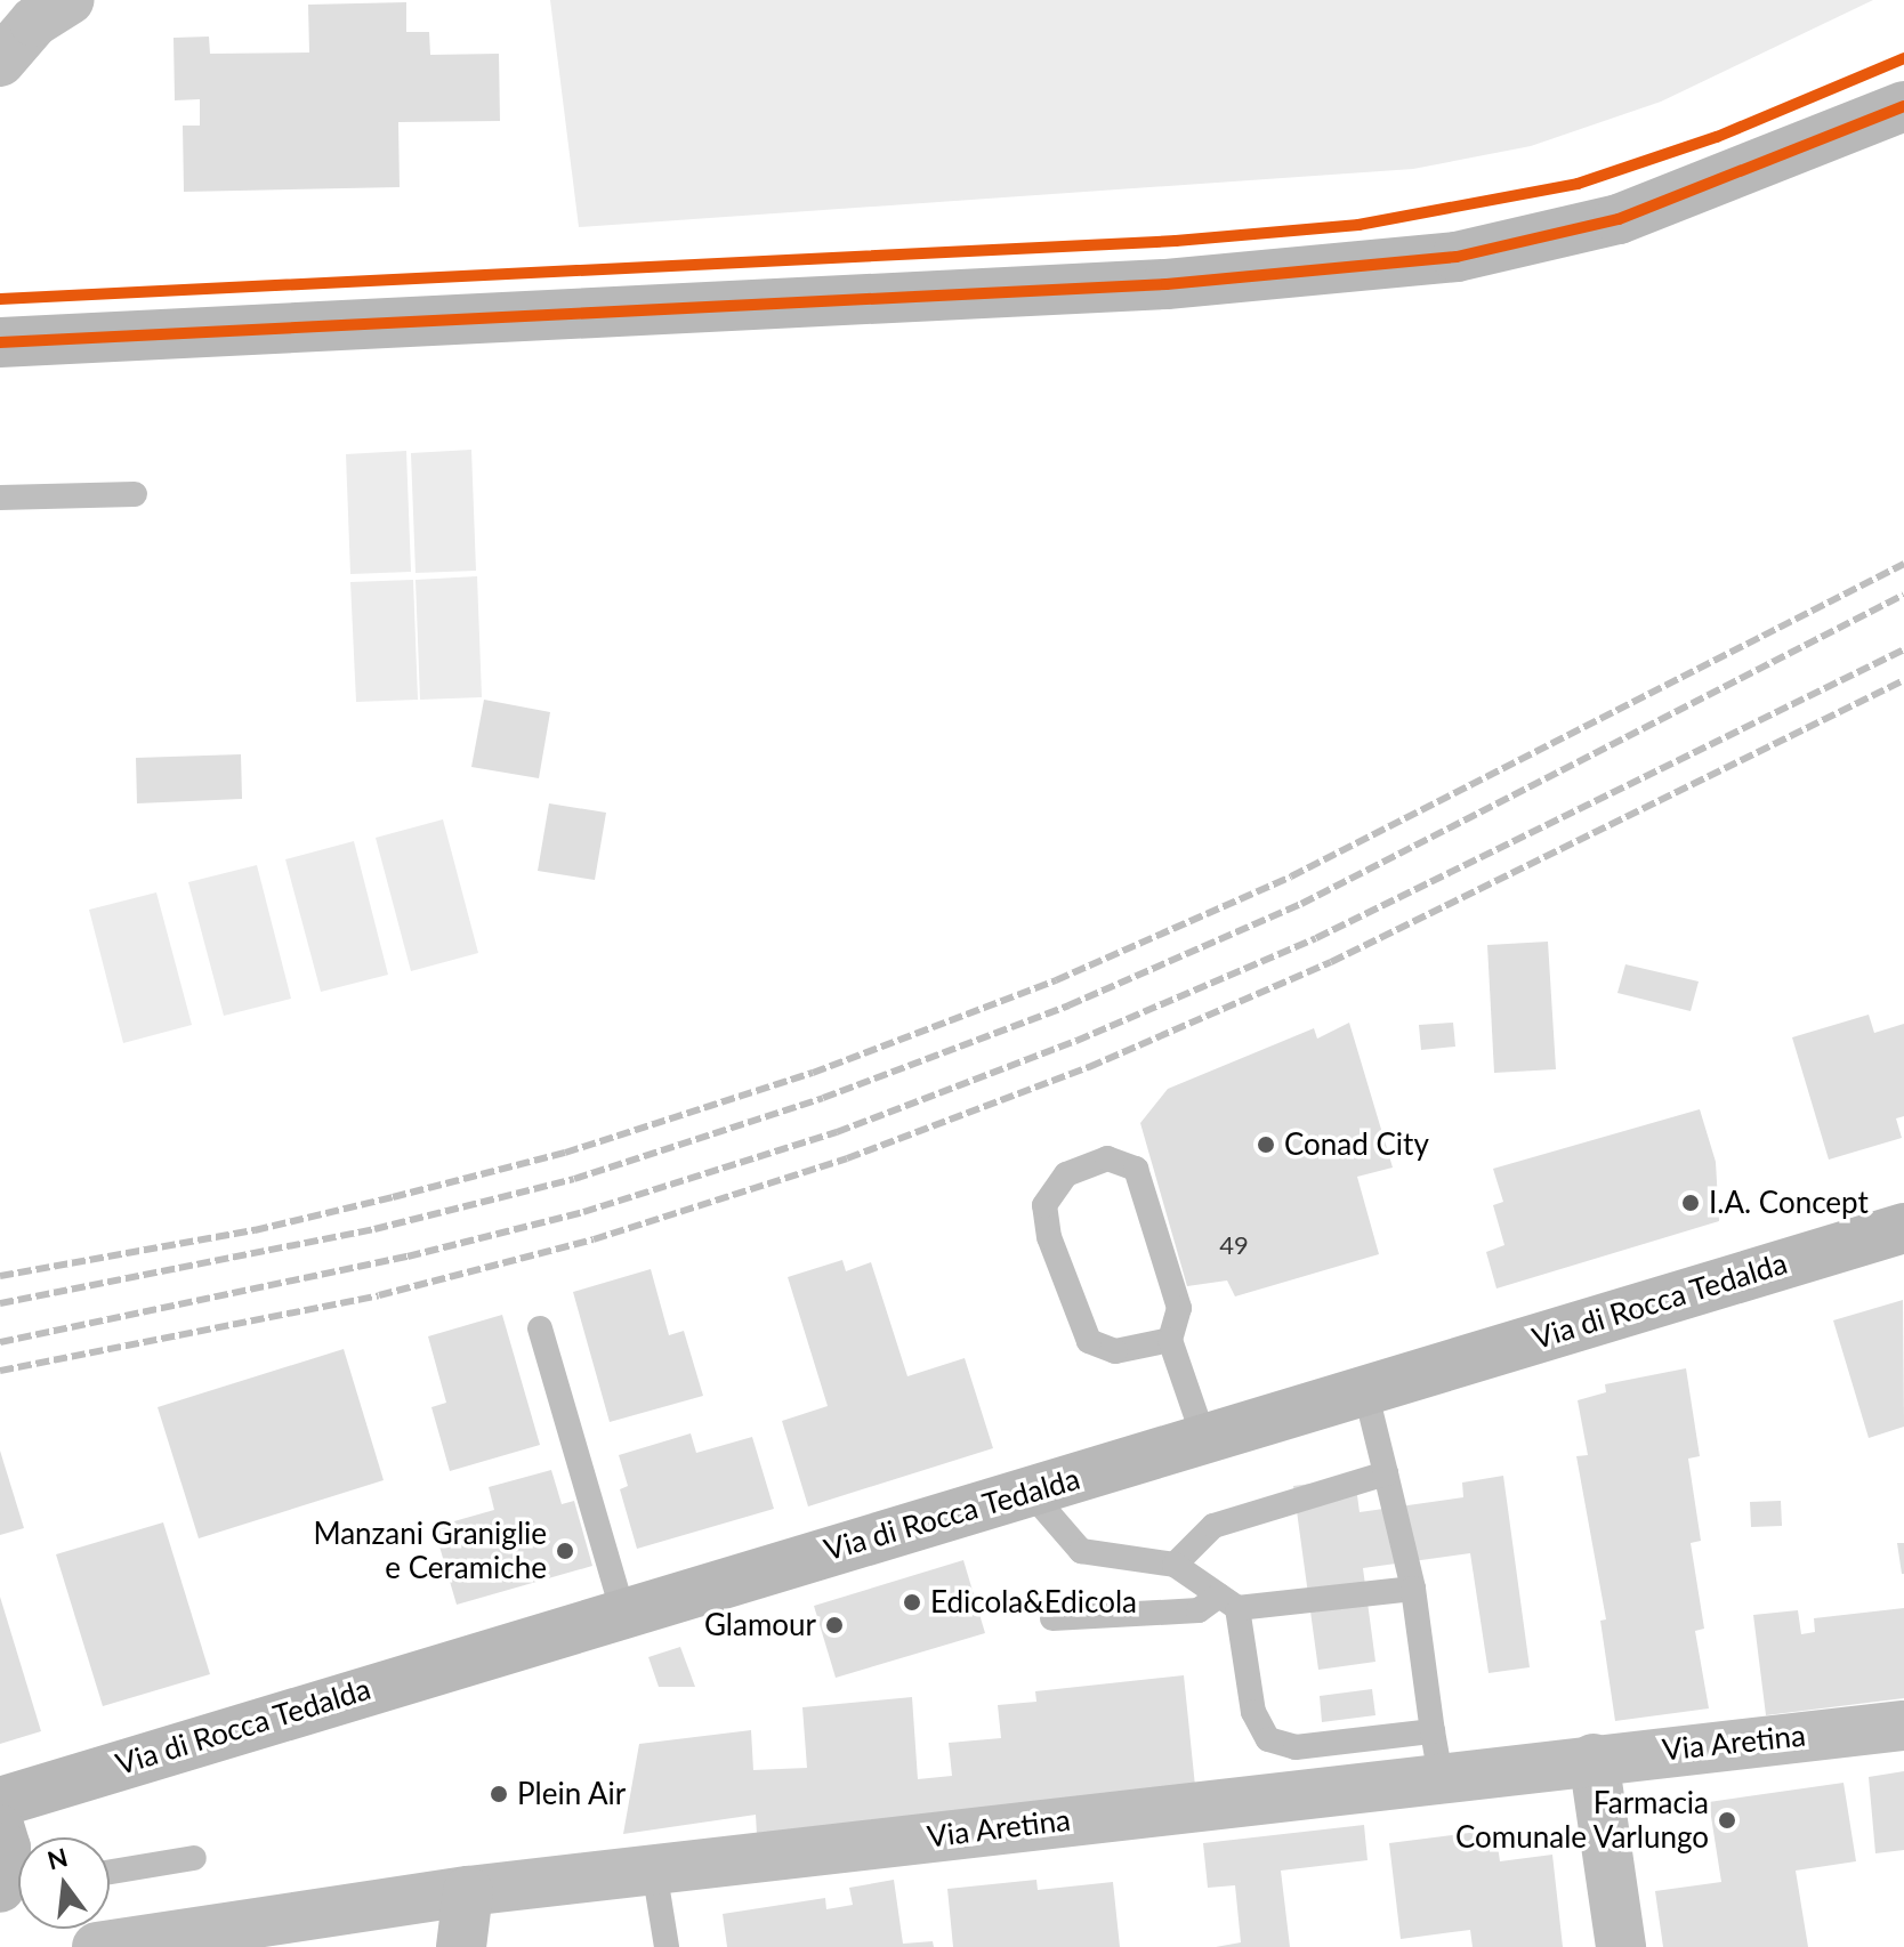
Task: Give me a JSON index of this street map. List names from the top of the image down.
{
  "streets": {
    "street": ["Via di Rocca Tedalda", "Via Aretina"]
  },
  "places": [
    "Conad City",
    "I.A. Concept",
    "Manzani Graniglie e Ceramiche",
    "Edicola&Edicola",
    "Glamour",
    "Plein Air",
    "Farmacia Comunale Varlungo"
  ],
  "house_numbers": ["49"],
  "north": "top"
}
